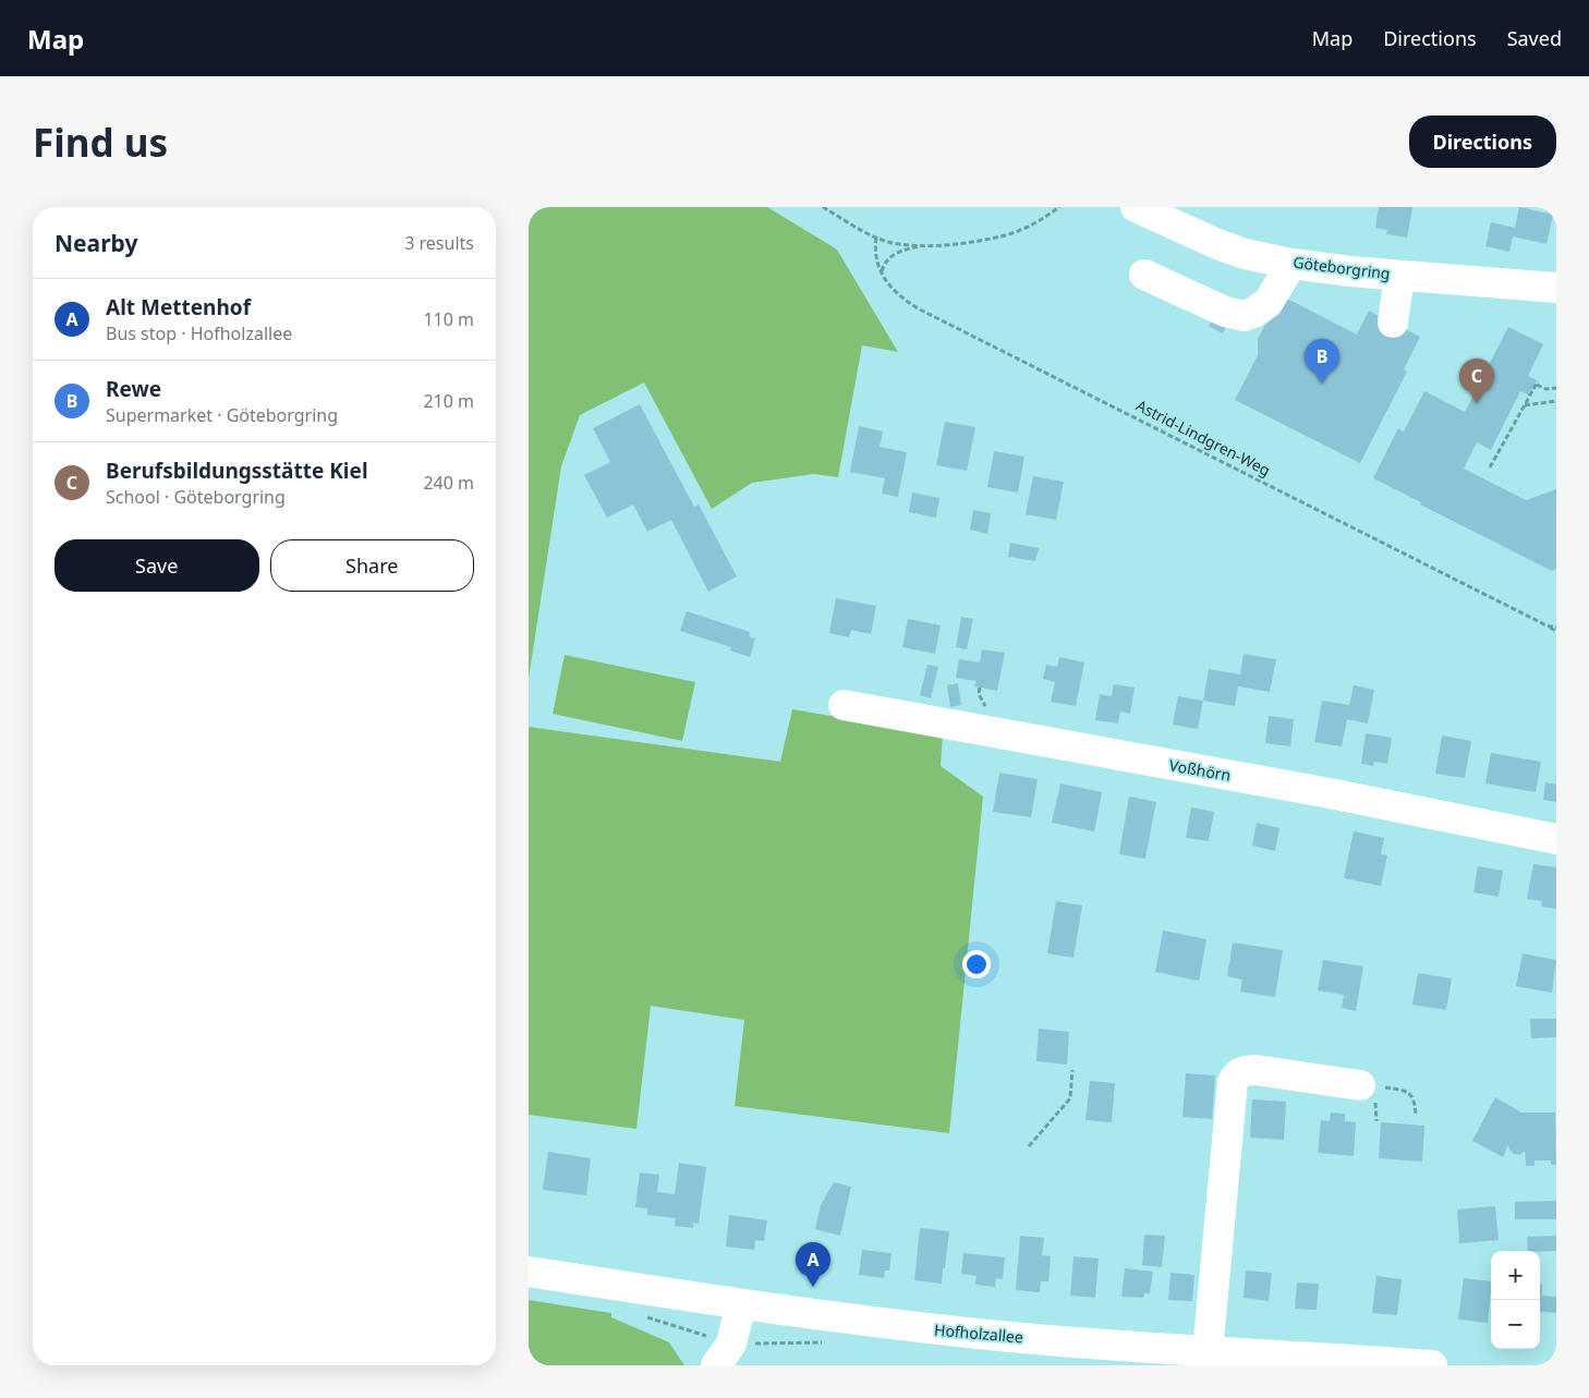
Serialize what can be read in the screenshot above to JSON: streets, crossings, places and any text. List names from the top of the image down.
{
  "streets": {
    "street": ["Göteborgring", "Voßhörn", "Hofholzallee"],
    "path": ["Astrid-Lindgren-Weg"]
  },
  "page": {
    "header": "Map",
    "nav": ["Map", "Directions", "Saved"],
    "buttons": [
      "Directions",
      ["Save", "Share"]
    ],
    "title": "Find us",
    "heading": ["Nearby", "3 results"],
    "list": [
      {
        "mark": "A",
        "name": "Alt Mettenhof",
        "note": "Bus stop · Hofholzallee",
        "value": "110 m"
      },
      {
        "mark": "B",
        "name": "Rewe",
        "note": "Supermarket · Göteborgring",
        "value": "210 m"
      },
      {
        "mark": "C",
        "name": "Berufsbildungsstätte Kiel",
        "note": "School · Göteborgring",
        "value": "240 m"
      }
    ],
    "pins": ["B", "C", "A"],
    "map_buttons": ["+", "−"]
  }
}
